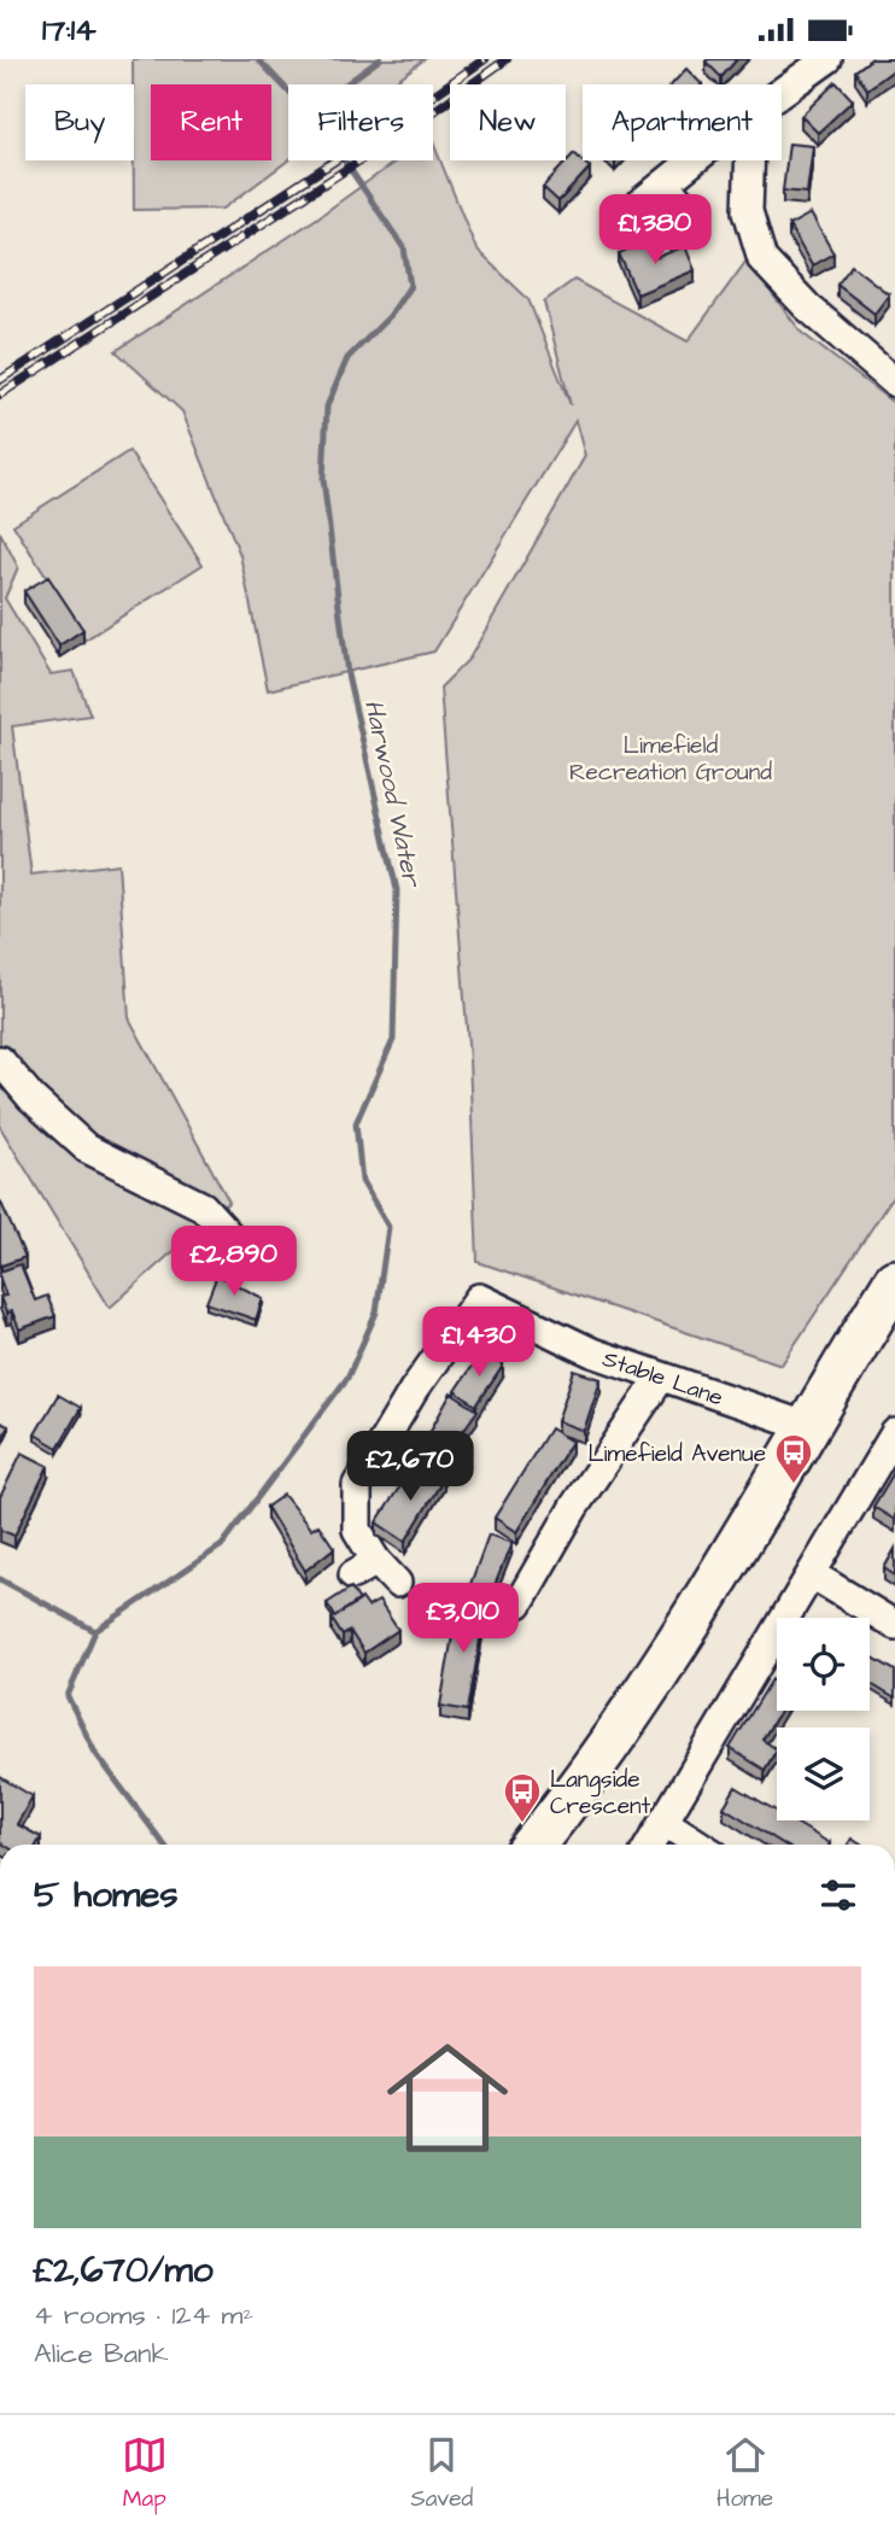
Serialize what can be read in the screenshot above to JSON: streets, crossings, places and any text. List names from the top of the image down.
{
  "streets": {
    "street": ["Stable Lane"]
  },
  "water": ["Harwood Water"],
  "parks": ["Limefield Recreation Ground"],
  "places": {
    "bus stop": ["Limefield Avenue", "Langside Crescent"]
  },
  "page": {
    "status": "17:14",
    "chip": [
      "Buy",
      "Rent",
      "Filters",
      "New",
      "Apartment"
    ],
    "price": [
      "£1,380",
      "£2,890",
      "£1,430",
      "£2,670",
      "£3,010"
    ],
    "heading": "5 homes",
    "list": [
      {
        "name": "£2,670/mo",
        "note": "4 rooms · 124 m² · Alice Bank"
      }
    ],
    "tabs": ["Map", "Saved", "Home"]
  }
}
